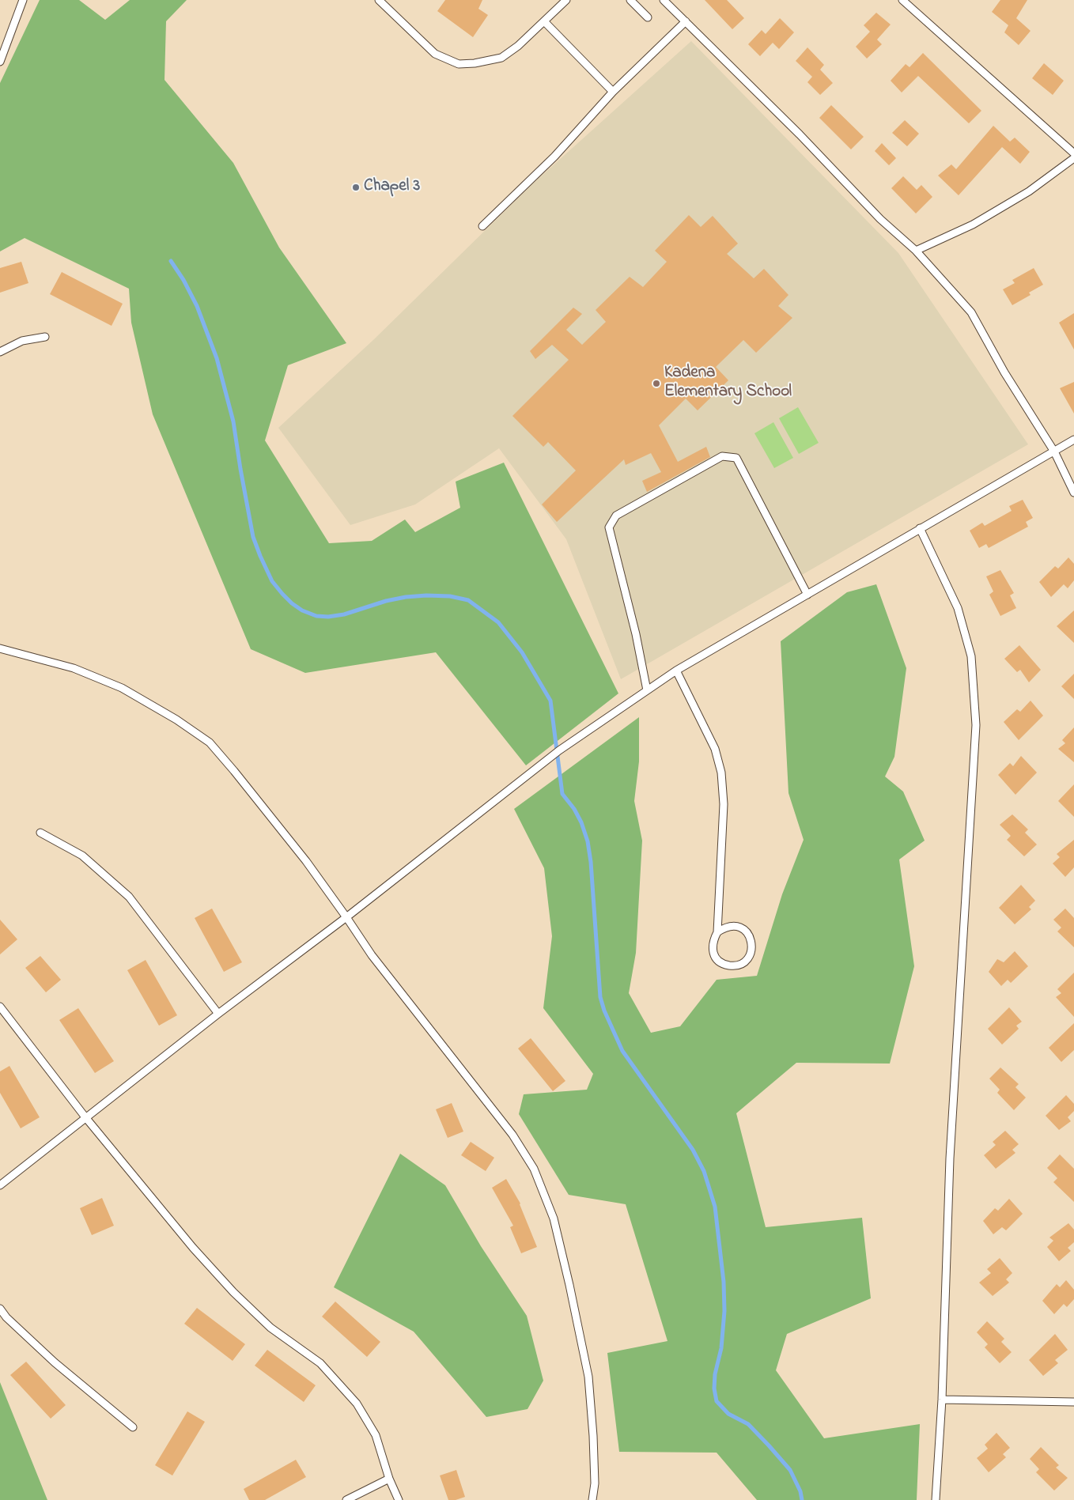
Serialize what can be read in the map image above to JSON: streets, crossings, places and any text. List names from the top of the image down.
{
  "places": ["Chapel 3", "Kadena Elementary School"]
}
